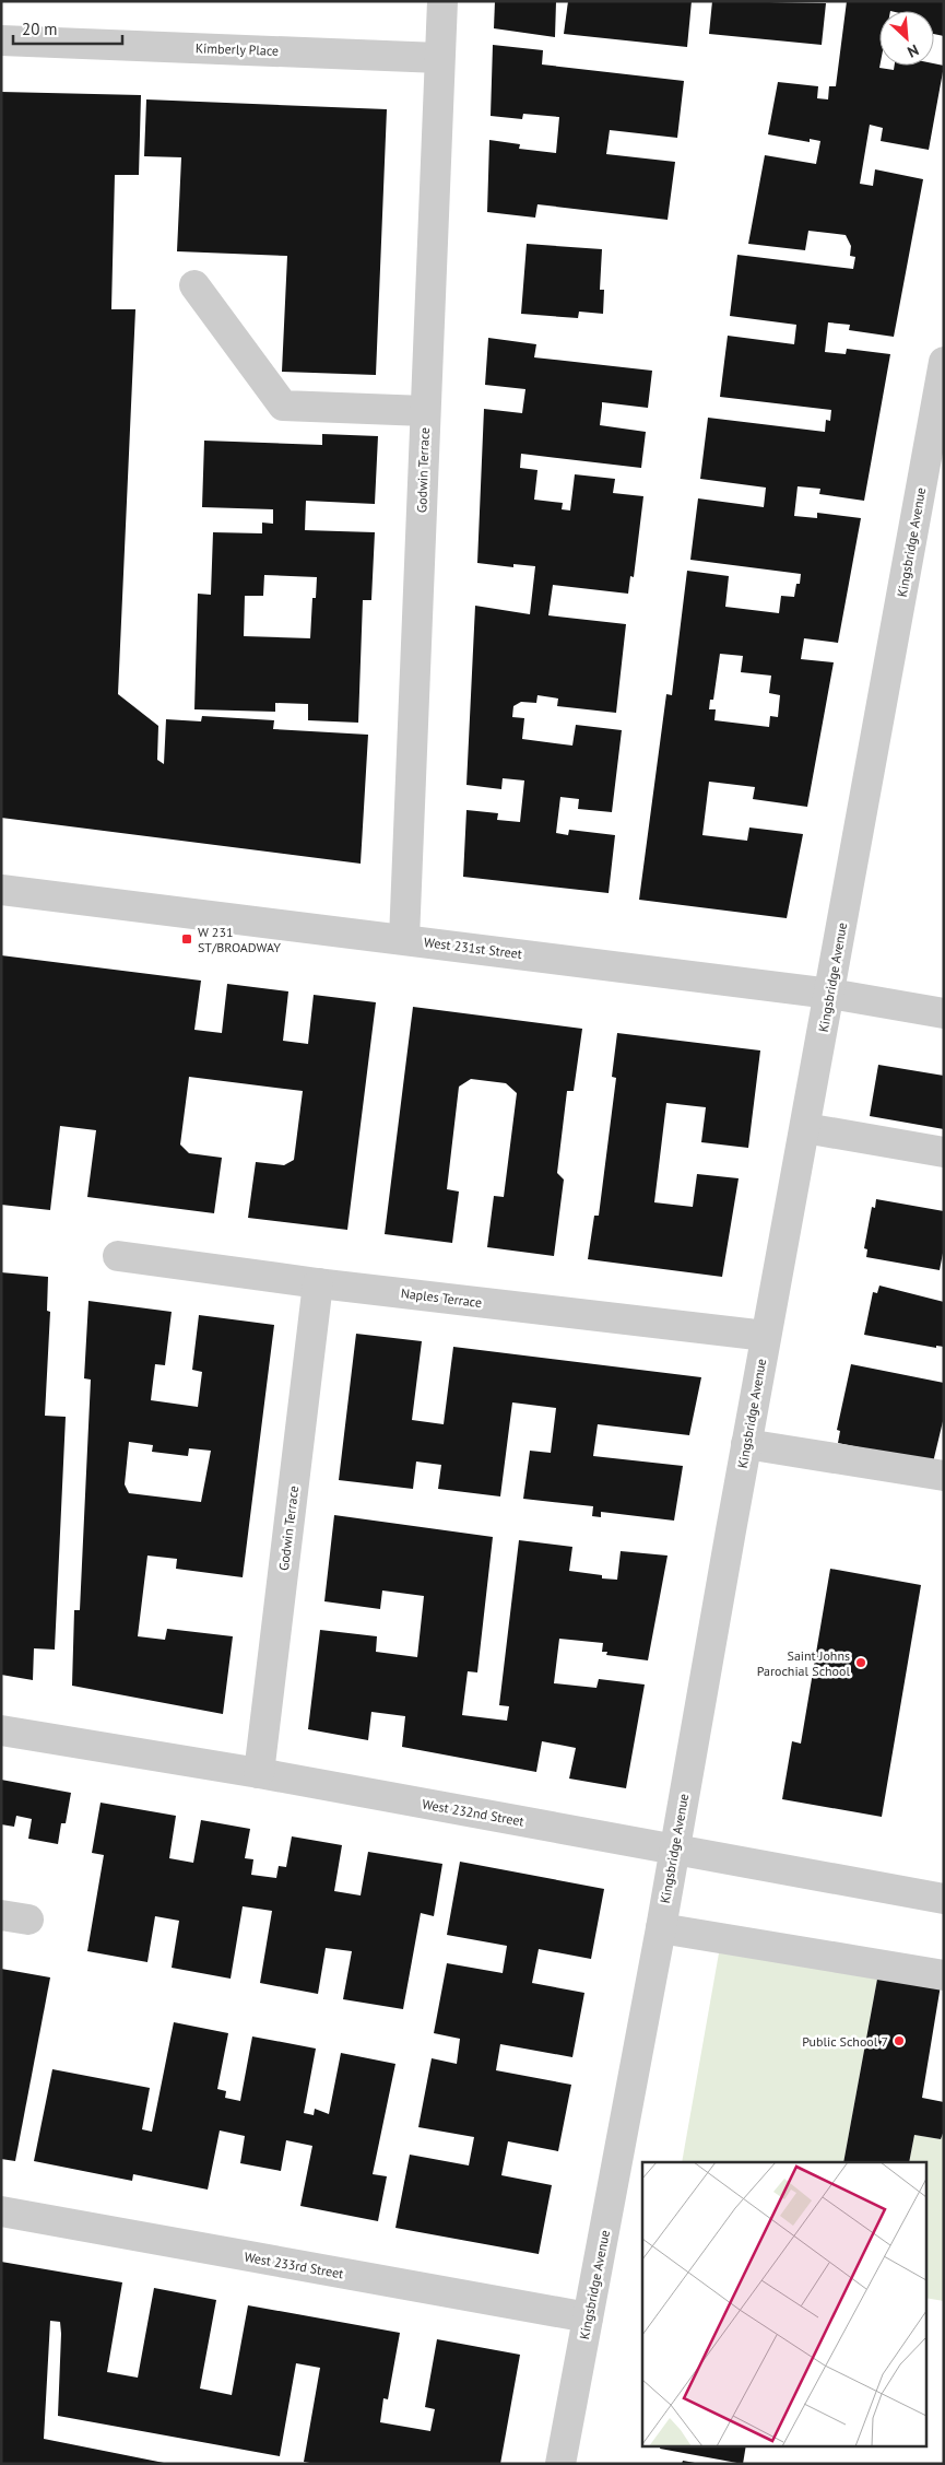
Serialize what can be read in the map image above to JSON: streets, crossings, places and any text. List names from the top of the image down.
{
  "streets": {
    "street": [
      "Kimberly Place",
      "Godwin Terrace",
      "Kingsbridge Avenue",
      "West 231st Street",
      "Naples Terrace",
      "West 232nd Street",
      "West 233rd Street"
    ]
  },
  "crossings": [
    ["Kimberly Place", "Godwin Terrace"],
    ["Godwin Terrace", "West 231st Street"],
    ["Godwin Terrace", "Naples Terrace"],
    ["Godwin Terrace", "West 232nd Street"],
    ["Kingsbridge Avenue", "West 231st Street"],
    ["Kingsbridge Avenue", "Naples Terrace"],
    ["Kingsbridge Avenue", "West 232nd Street"],
    ["Kingsbridge Avenue", "West 233rd Street"]
  ],
  "places": {
    "transit": ["W 231 ST/BROADWAY"],
    "other": ["Saint Johns Parochial School", "Public School 7"]
  },
  "scale_bar": "20 m",
  "north": "bottom right"
}
